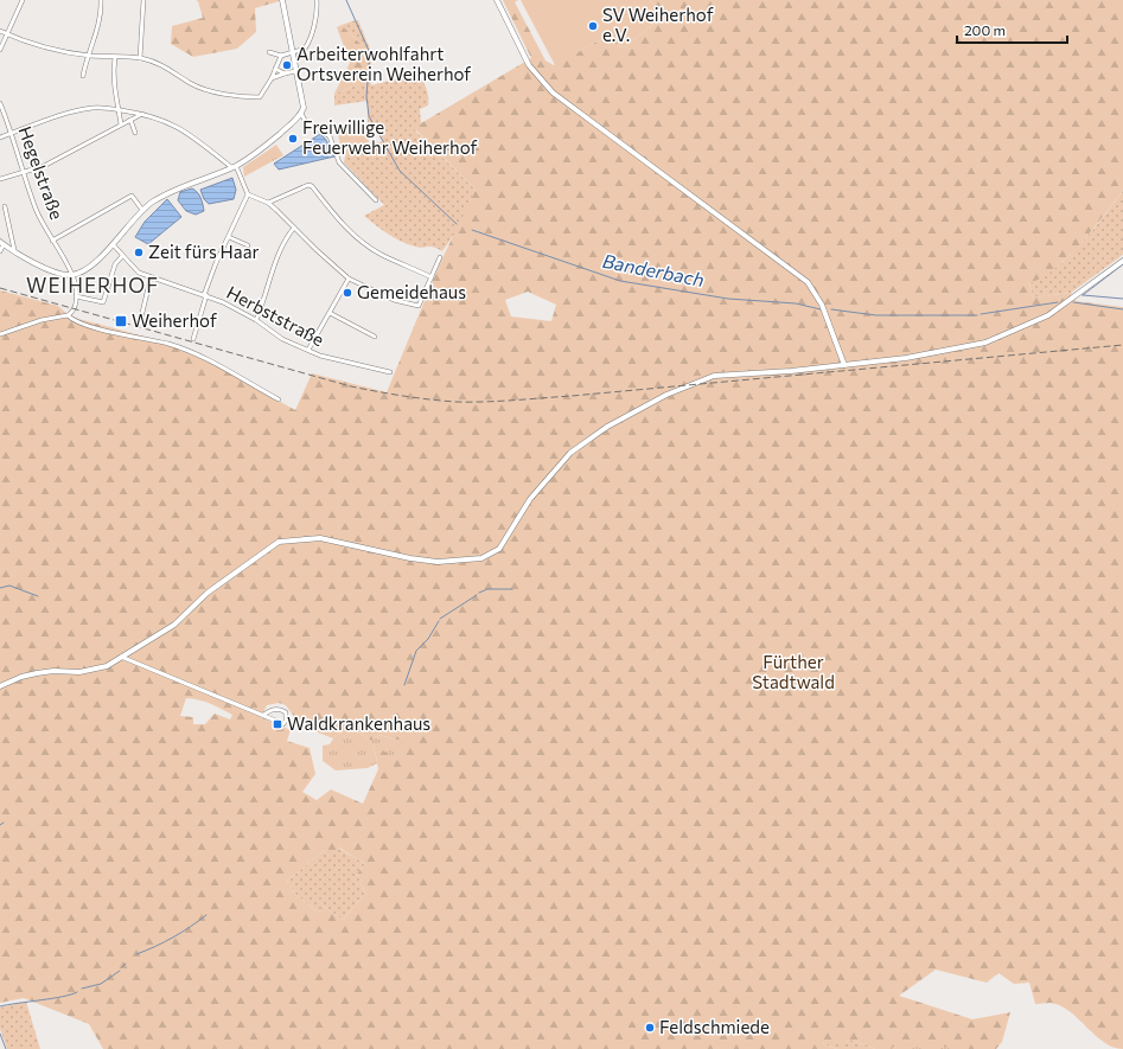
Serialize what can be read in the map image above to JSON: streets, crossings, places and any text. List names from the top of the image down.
{
  "streets": {
    "street": ["Hegelstraße", "Herbststraße"]
  },
  "districts": ["WEIHERHOF"],
  "water": ["Banderbach"],
  "parks": ["Fürther Stadtwald"],
  "places": {
    "other": [
      "SV Weiherhof e.V.",
      "Arbeiterwohlfahrt Ortsverein Weiherhof",
      "Freiwillige Feuerwehr Weiherhof",
      "Zeit fürs Haar",
      "Gemeidehaus",
      "Feldschmiede"
    ],
    "transit": ["Weiherhof", "Waldkrankenhaus"]
  },
  "scale_bar": "200 m"
}
